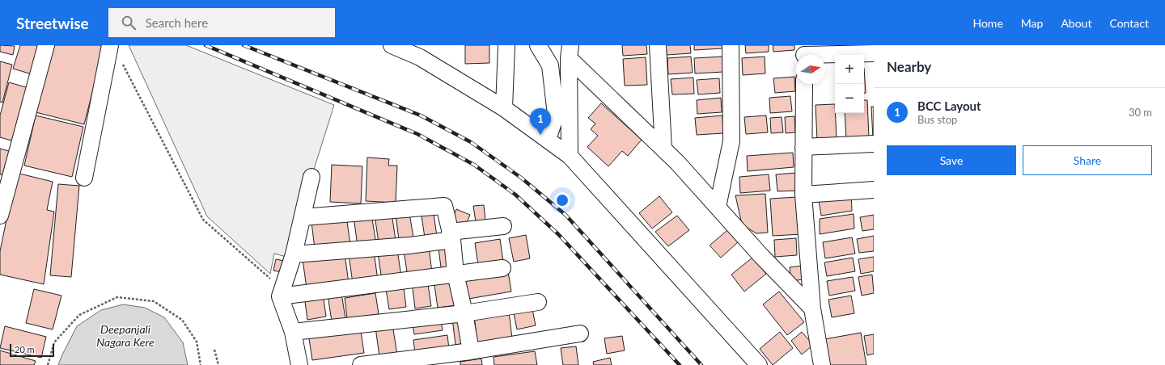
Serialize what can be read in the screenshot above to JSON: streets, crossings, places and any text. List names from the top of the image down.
{
  "water": ["Deepanjali Nagara Kere"],
  "scale_bar": "20 m",
  "north": "right",
  "page": {
    "header": "Streetwise",
    "search": "Search here",
    "nav": [
      "Home",
      "Map",
      "About",
      "Contact"
    ],
    "heading": "Nearby",
    "map_buttons": ["+", "−"],
    "list": [
      {
        "mark": "1",
        "name": "BCC Layout",
        "note": "Bus stop",
        "value": "30 m"
      }
    ],
    "pins": "1",
    "buttons": ["Save", "Share"],
    "scale": "20 m"
  }
}
